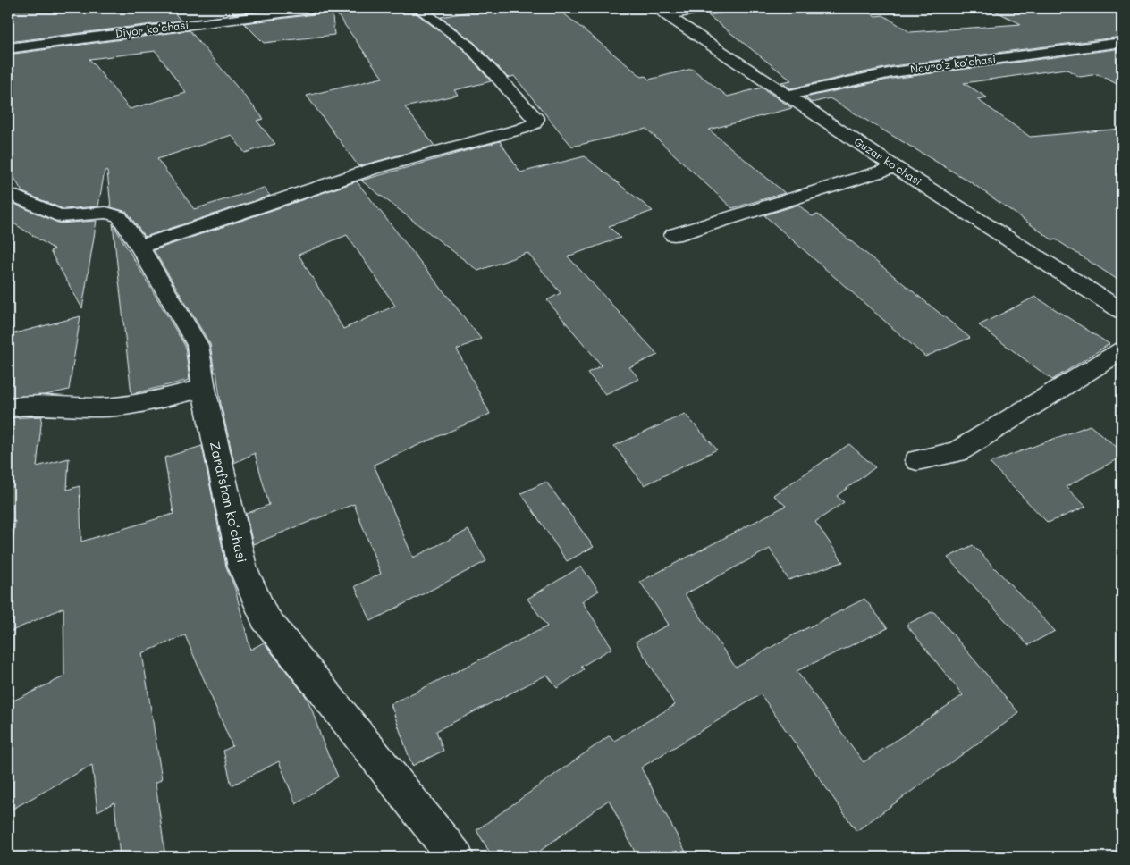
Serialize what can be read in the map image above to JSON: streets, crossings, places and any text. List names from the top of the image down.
{
  "streets": {
    "street": [
      "Diyor koʻchasi",
      "Navroʻz koʻchasi",
      "Guzar koʻchasi",
      "Zarafshon koʻchasi"
    ]
  },
  "crossings": [
    ["Navroʻz koʻchasi", "Guzar koʻchasi"]
  ]
}
